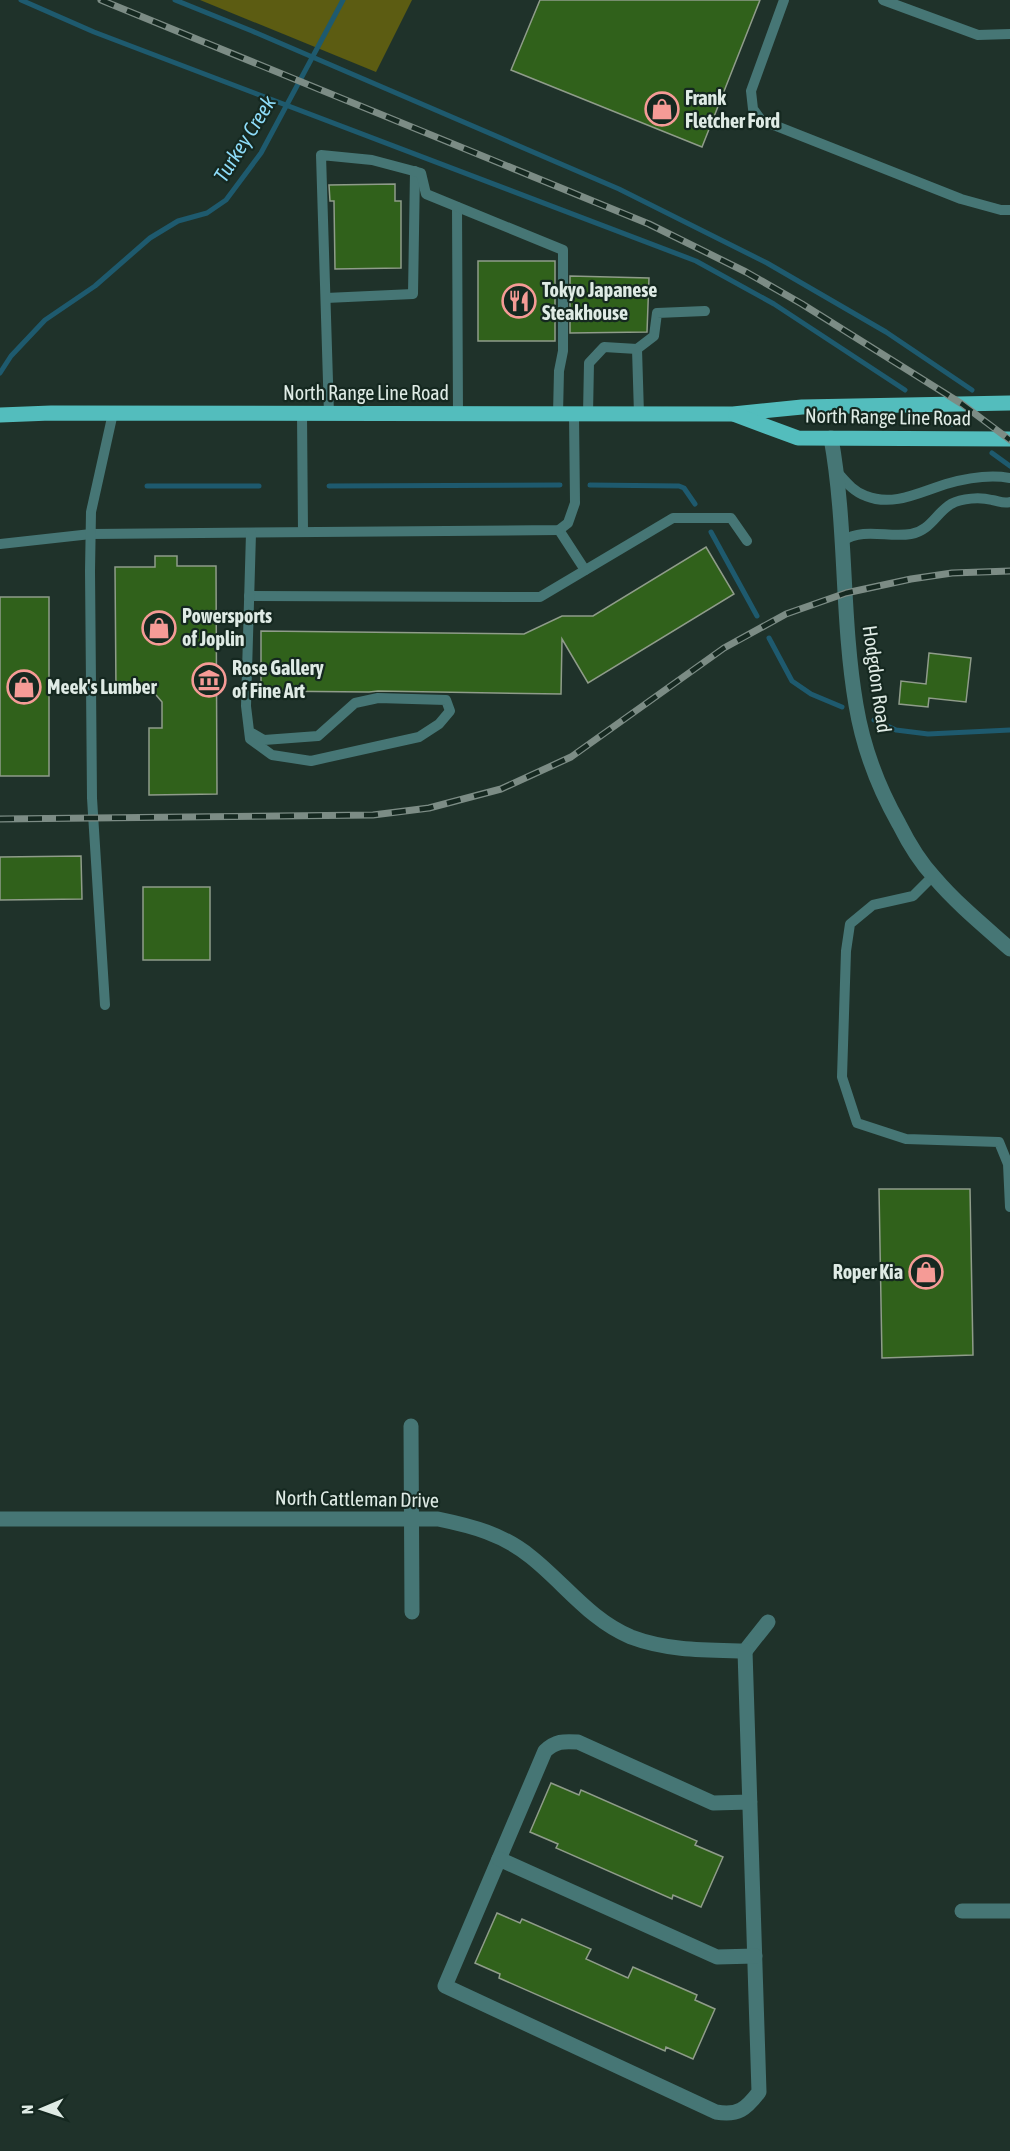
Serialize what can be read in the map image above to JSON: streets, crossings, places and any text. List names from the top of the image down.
{
  "streets": {
    "main road": ["North Range Line Road"],
    "street": ["Hodgdon Road", "North Cattleman Drive"]
  },
  "crossings": [
    ["North Range Line Road", "Hodgdon Road"]
  ],
  "water": ["Turkey Creek"],
  "places": {
    "shop": [
      "Frank Fletcher Ford",
      "Powersports of Joplin",
      "Meek's Lumber",
      "Roper Kia"
    ],
    "restaurant": ["Tokyo Japanese Steakhouse"],
    "museum": ["Rose Gallery of Fine Art"]
  },
  "north": "left"
}
